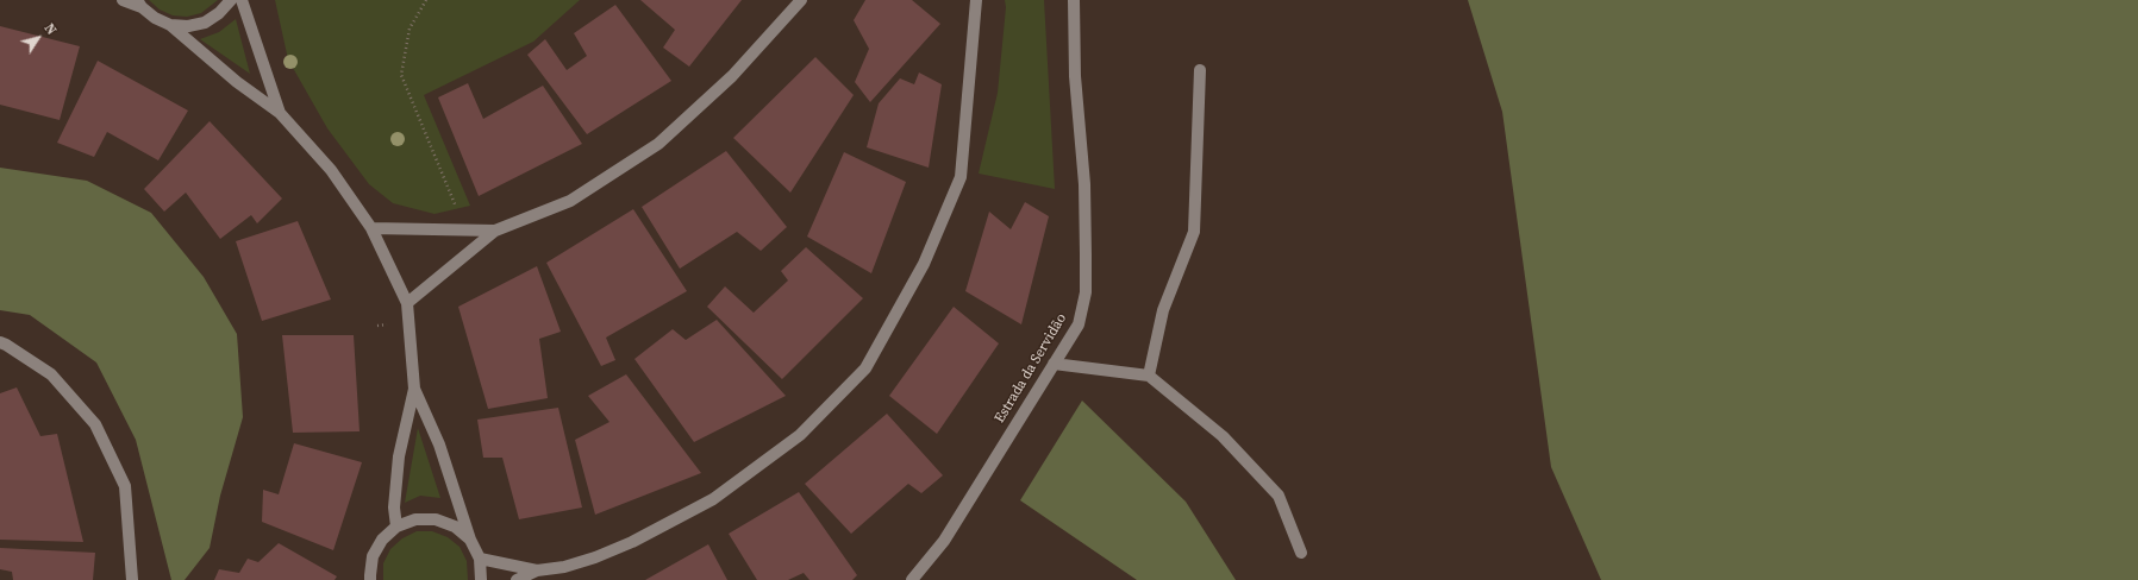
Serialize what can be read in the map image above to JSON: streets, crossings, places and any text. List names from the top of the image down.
{
  "streets": {
    "street": ["Estrada da Servidão"]
  },
  "north": "top right"
}
